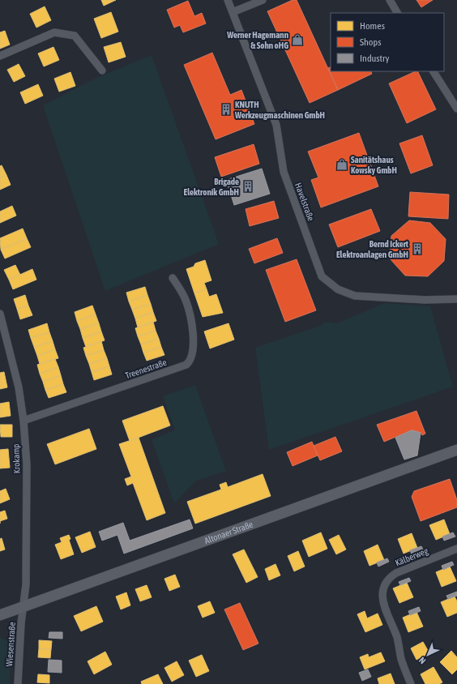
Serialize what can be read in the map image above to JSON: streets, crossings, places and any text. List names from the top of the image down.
{
  "streets": {
    "main road": ["Altonaer Straße"],
    "street": [
      "Havelstraße",
      "Treenestraße",
      "Krokamp",
      "Kälberweg",
      "Wiesenstraße"
    ]
  },
  "crossings": [
    ["Treenestraße", "Krokamp"],
    ["Krokamp", "Altonaer Straße"],
    ["Krokamp", "Wiesenstraße"],
    ["Altonaer Straße", "Wiesenstraße"]
  ],
  "places": {
    "shop": ["Werner Hagemann & Sohn oHG", "Sanitätshaus Kowsky GmbH"],
    "building": ["KNUTH Werkzeugmaschinen GmbH", "Brigade Elektronik GmbH", "Bernd Ickert Elektroanlagen GmbH"]
  },
  "legend": ["Homes", "Shops", "Industry"],
  "north": "bottom left"
}
